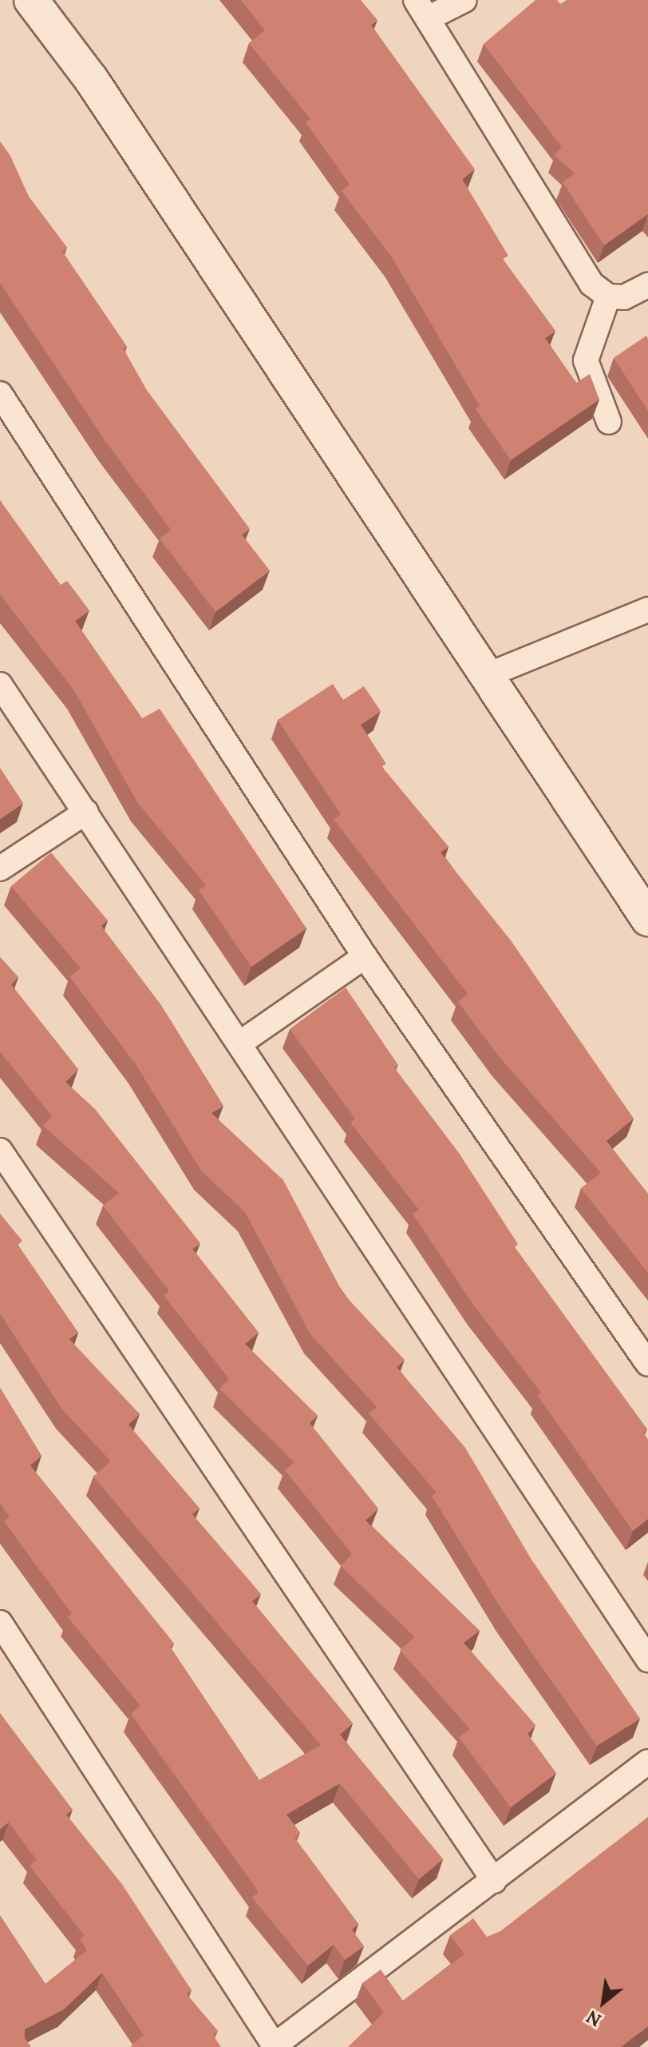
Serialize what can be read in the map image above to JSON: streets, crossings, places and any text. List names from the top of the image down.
{
  "north": "bottom left"
}
